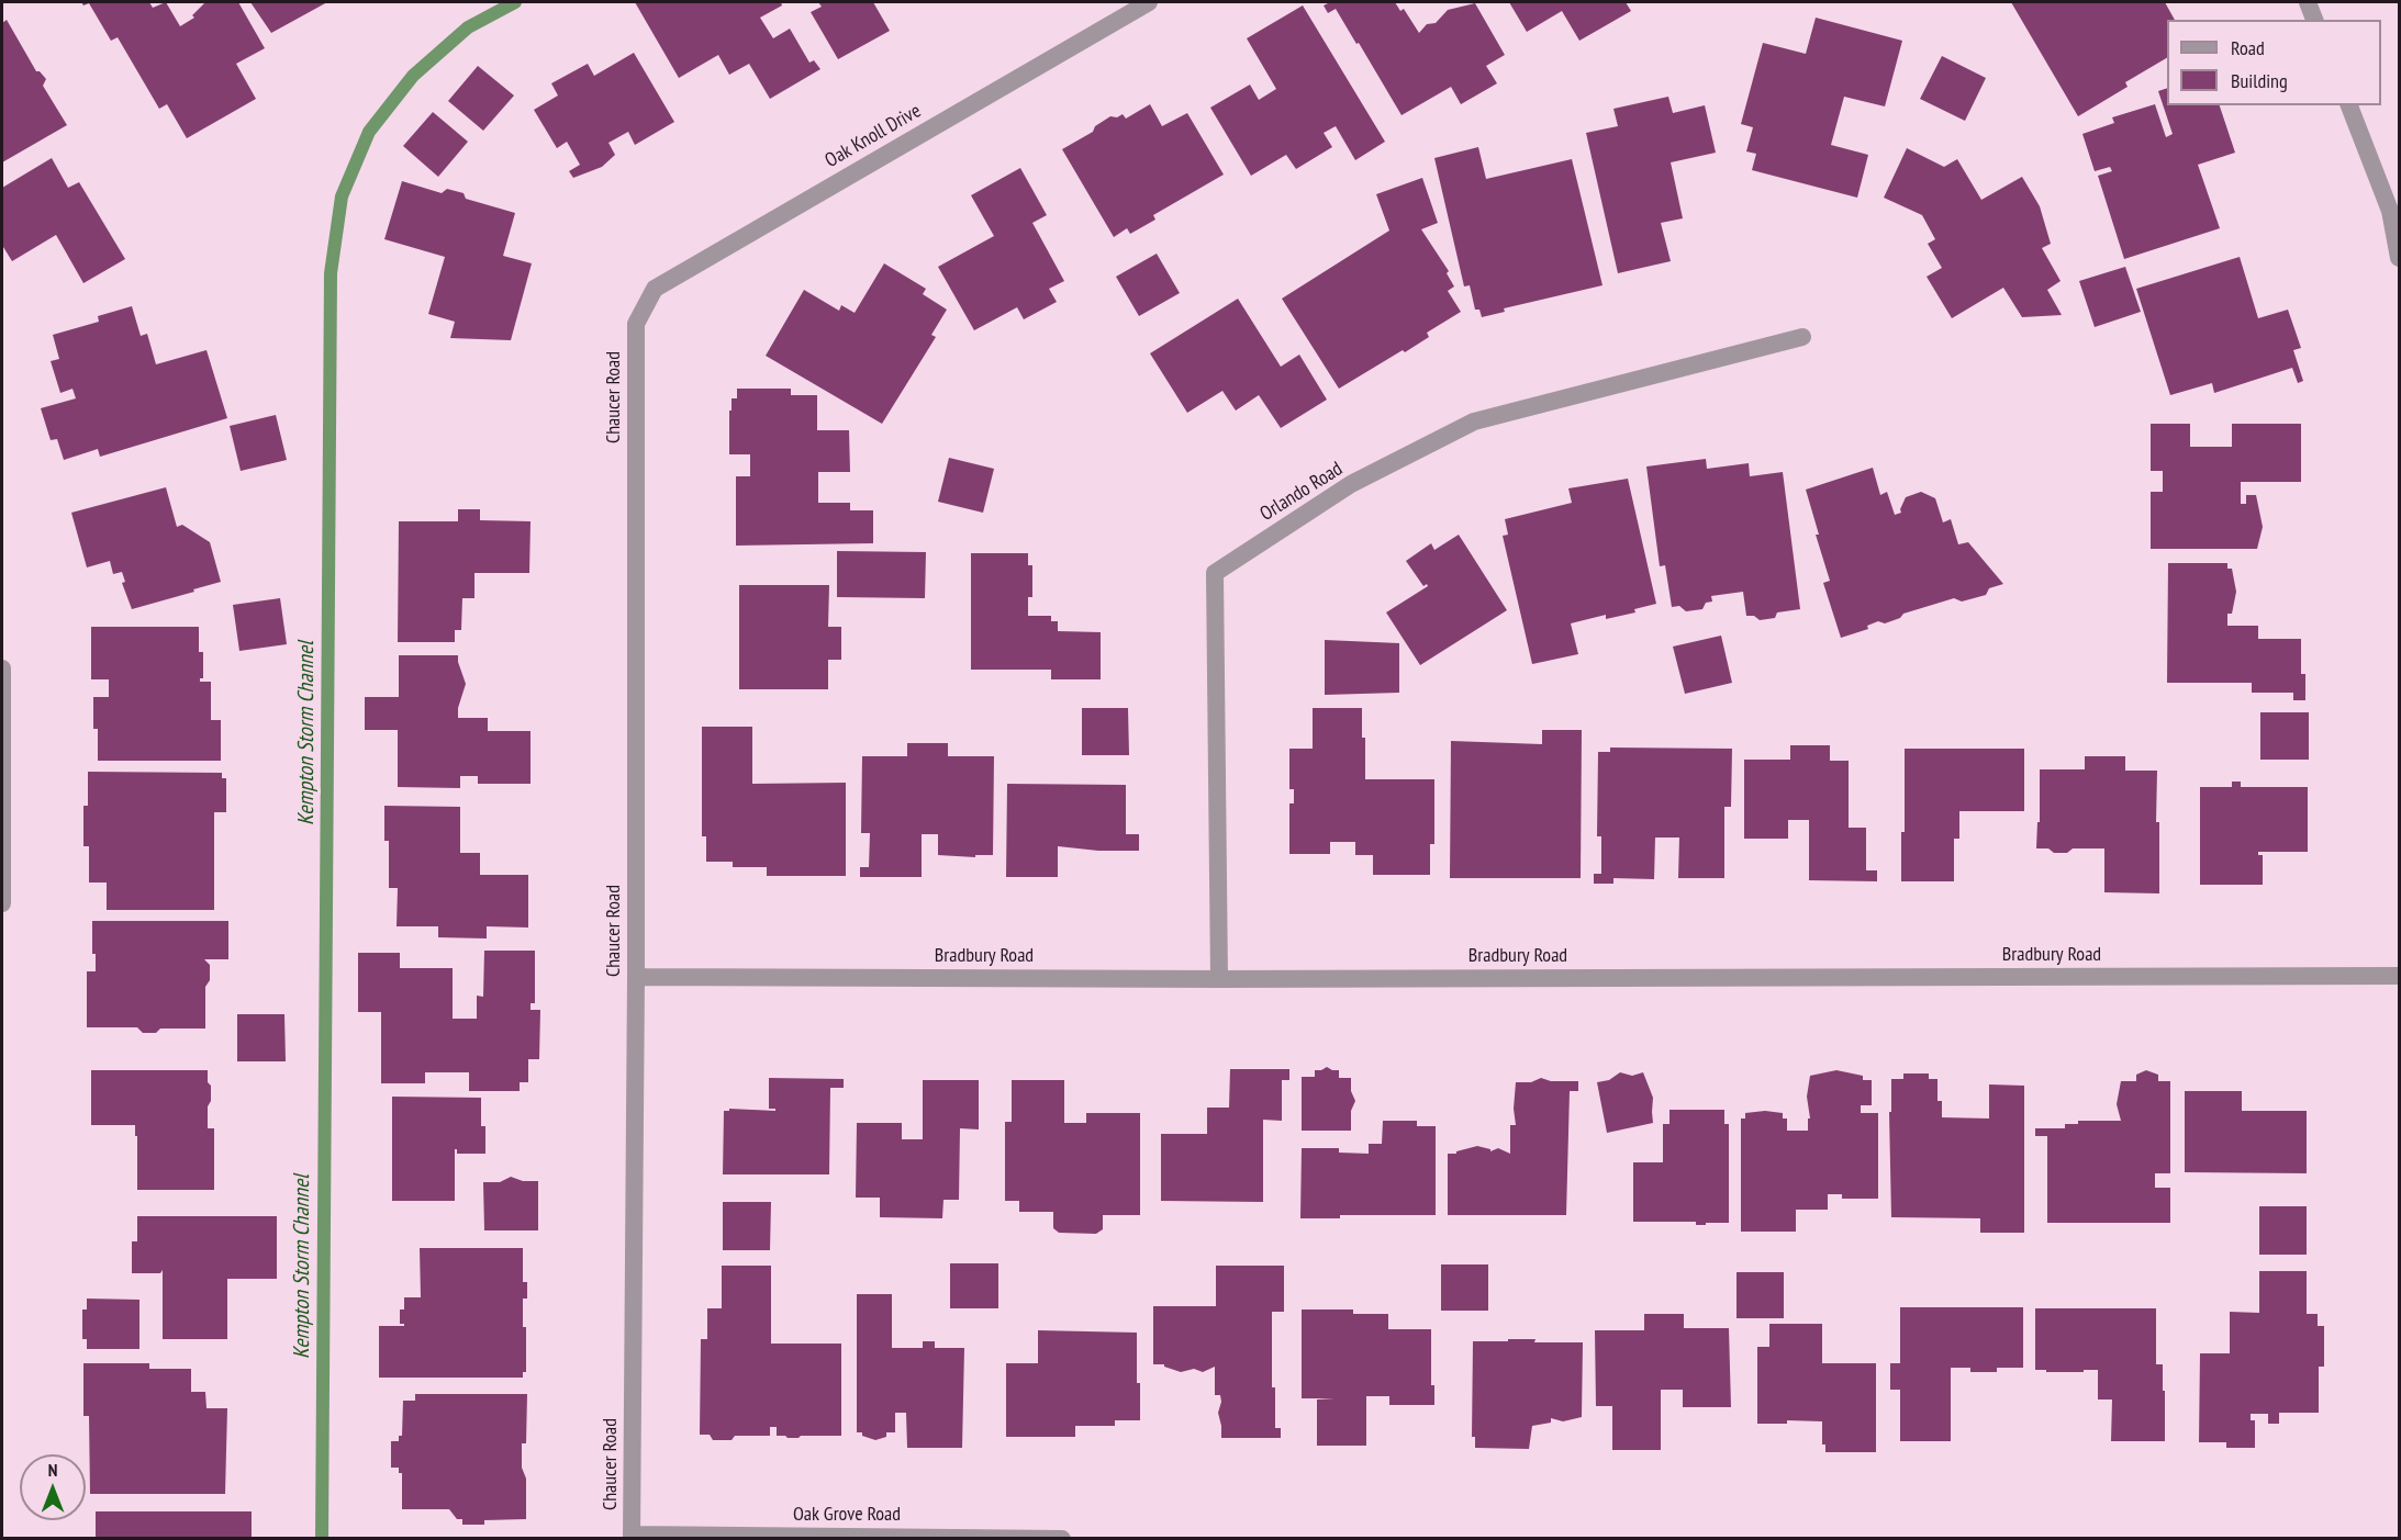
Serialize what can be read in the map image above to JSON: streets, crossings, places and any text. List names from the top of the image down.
{
  "streets": {
    "street": [
      "Oak Knoll Drive",
      "Chaucer Road",
      "Orlando Road",
      "Bradbury Road",
      "Oak Grove Road"
    ]
  },
  "crossings": [
    ["Oak Knoll Drive", "Chaucer Road"],
    ["Chaucer Road", "Bradbury Road"],
    ["Chaucer Road", "Oak Grove Road"],
    ["Orlando Road", "Bradbury Road"]
  ],
  "water": ["Kempton Storm Channel"],
  "legend": ["Road", "Building"],
  "north": "top"
}
